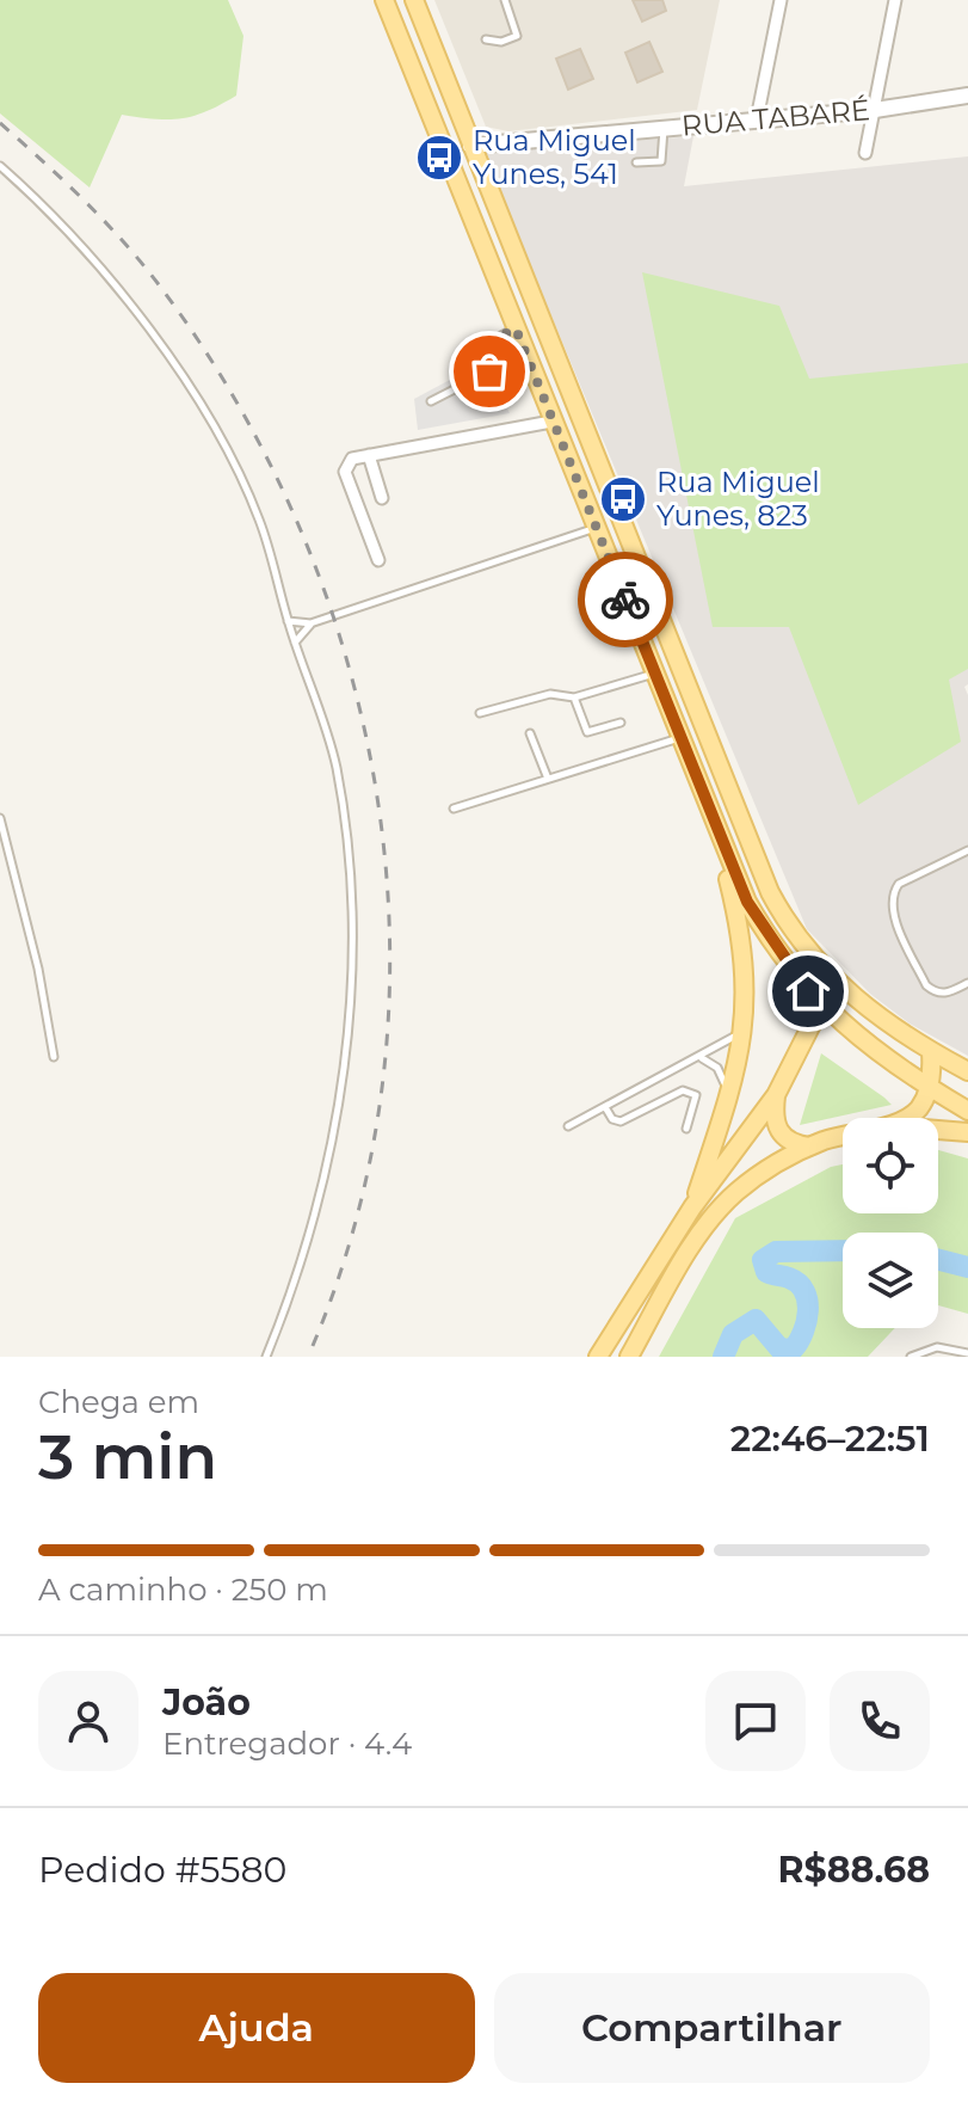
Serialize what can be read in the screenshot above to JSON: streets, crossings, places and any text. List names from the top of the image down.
{
  "streets": {
    "street": ["RUA TABARÉ"]
  },
  "places": {
    "bus stop": ["Rua Miguel Yunes, 541", "Rua Miguel Yunes, 823"]
  },
  "page": {
    "heading": ["3 min", "Chega em", "22:46–22:51"],
    "panel": [
      "João",
      "Entregador · 4.4",
      "Pedido #5580",
      "R$88.68"
    ],
    "bar": "A caminho · 250 m",
    "buttons": ["Ajuda", "Compartilhar"]
  }
}
